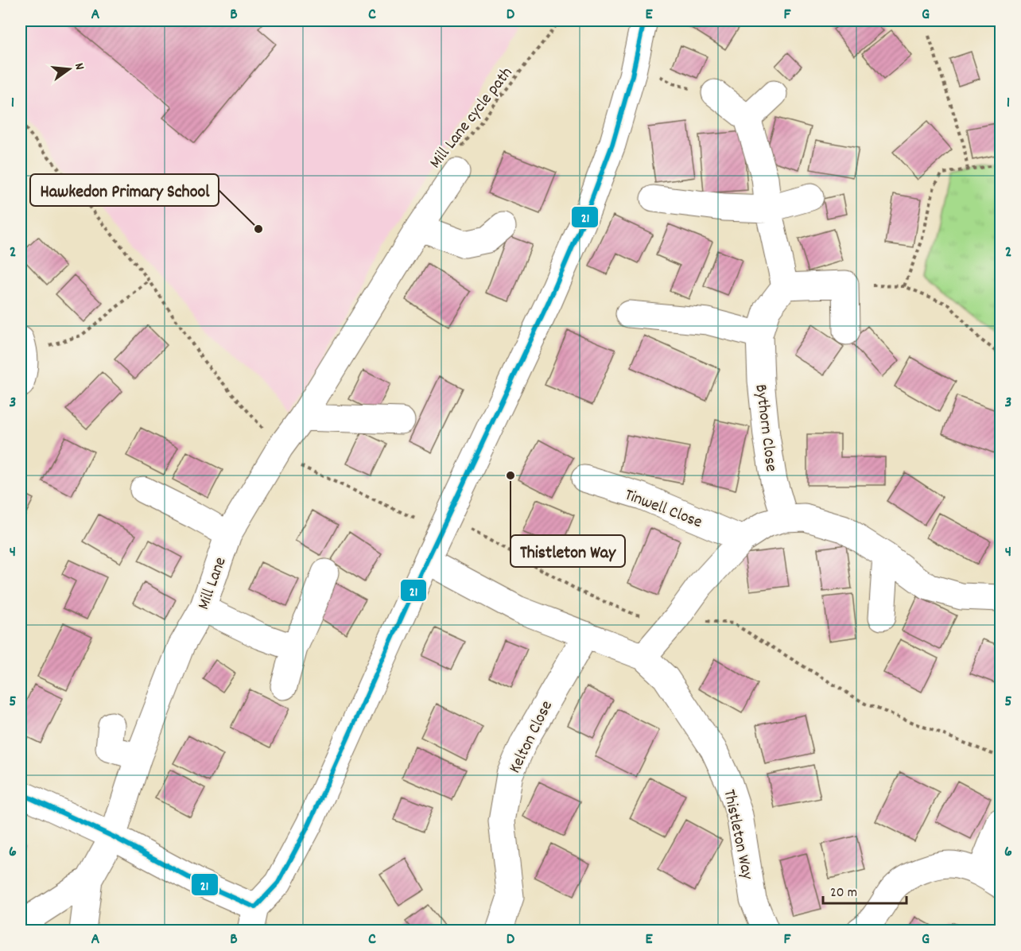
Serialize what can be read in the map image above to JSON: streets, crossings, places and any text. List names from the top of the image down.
{
  "streets": {
    "street": [
      "Bythorn Close",
      "Tinwell Close",
      "Mill Lane",
      "Kelton Close",
      "Thistleton Way"
    ],
    "path": ["Mill Lane cycle path"]
  },
  "crossings": [
    ["Mill Lane cycle path", "Mill Lane"],
    ["Kelton Close", "Thistleton Way"]
  ],
  "places": ["Hawkedon Primary School", "Thistleton Way"],
  "lines": ["transit line 21"],
  "scale_bar": "20 m",
  "north": "right",
  "grid": {
    "columns": [
      "A",
      "B",
      "C",
      "D",
      "E",
      "F",
      "G"
    ],
    "rows": [
      "1",
      "2",
      "3",
      "4",
      "5",
      "6"
    ]
  }
}
